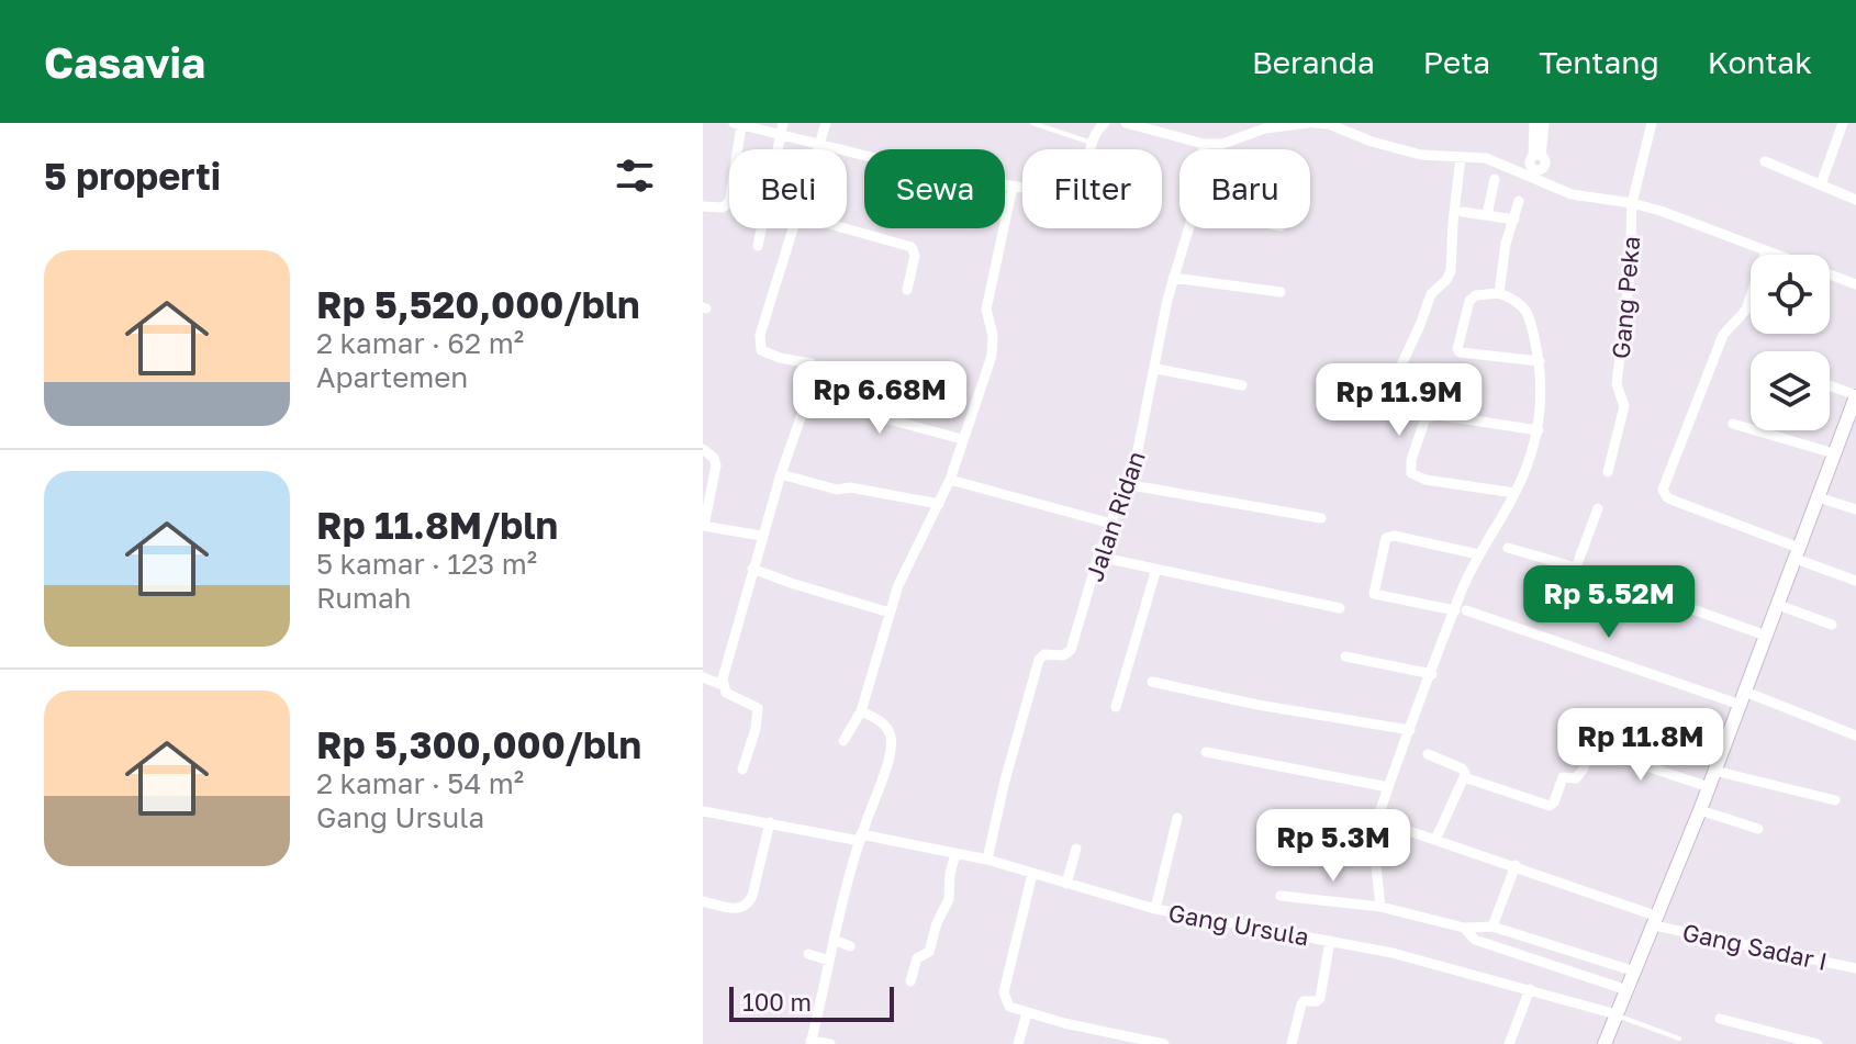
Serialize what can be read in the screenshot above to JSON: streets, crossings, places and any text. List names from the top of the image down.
{
  "streets": {
    "street": [
      "Gang Peka",
      "Jalan Ridan",
      "Gang Ursula",
      "Gang Sadar I"
    ]
  },
  "crossings": [
    ["Jalan Ridan", "Gang Ursula"]
  ],
  "scale_bar": "100 m",
  "page": {
    "header": "Casavia",
    "nav": [
      "Beranda",
      "Peta",
      "Tentang",
      "Kontak"
    ],
    "heading": "5 properti",
    "chip": [
      "Beli",
      "Sewa",
      "Filter",
      "Baru"
    ],
    "list": [
      {
        "name": "Rp 5,520,000/bln",
        "note": "2 kamar · 62 m² · Apartemen"
      },
      {
        "name": "Rp 11.8M/bln",
        "note": "5 kamar · 123 m² · Rumah"
      },
      {
        "name": "Rp 5,300,000/bln",
        "note": "2 kamar · 54 m² · Gang Ursula"
      }
    ],
    "price": [
      "Rp 6.68M",
      "Rp 11.9M",
      "Rp 5.52M",
      "Rp 11.8M",
      "Rp 5.3M"
    ],
    "scale": "100 m"
  }
}
